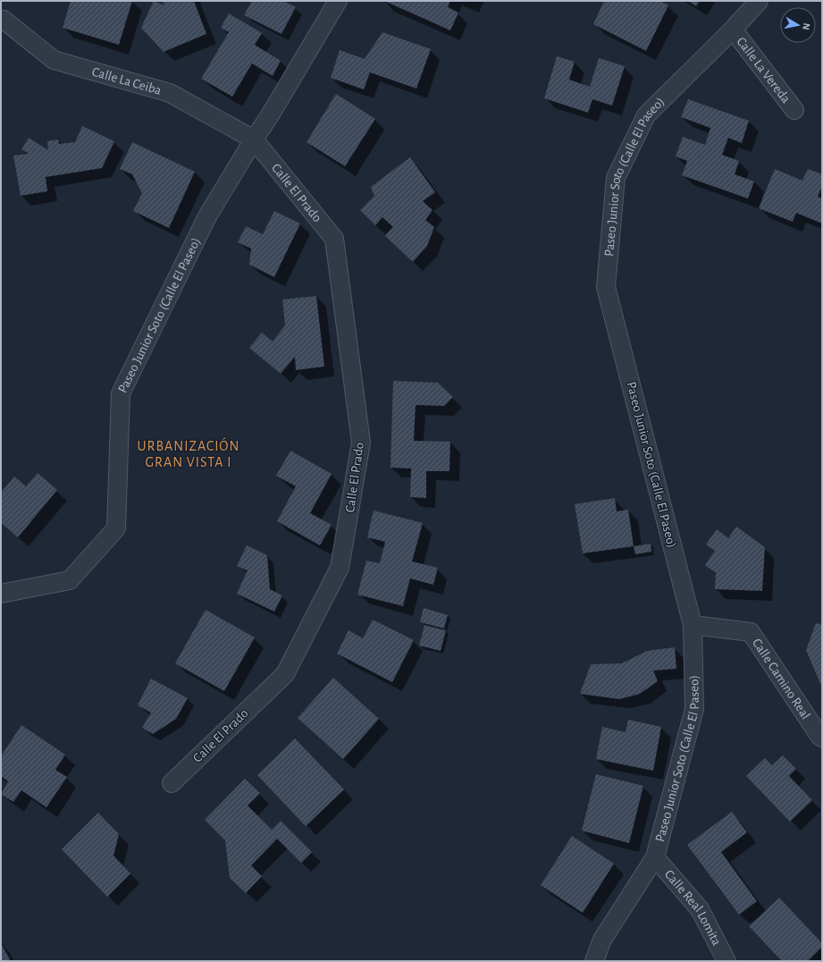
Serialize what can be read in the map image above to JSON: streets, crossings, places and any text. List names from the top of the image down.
{
  "streets": {
    "street": [
      "Calle La Vereda",
      "Calle La Ceiba",
      "Paseo Junior Soto (Calle El Paseo)",
      "Calle El Prado",
      "Calle Camino Real",
      "Calle Real Lomita"
    ]
  },
  "crossings": [
    ["Calle La Vereda", "Paseo Junior Soto (Calle El Paseo)"],
    ["Calle La Ceiba", "Paseo Junior Soto (Calle El Paseo)"],
    ["Calle La Ceiba", "Calle El Prado"],
    ["Paseo Junior Soto (Calle El Paseo)", "Calle El Prado"],
    ["Paseo Junior Soto (Calle El Paseo)", "Calle Camino Real"],
    ["Paseo Junior Soto (Calle El Paseo)", "Calle Real Lomita"]
  ],
  "districts": ["URBANIZACIÓN GRAN VISTA I"],
  "north": "right"
}
